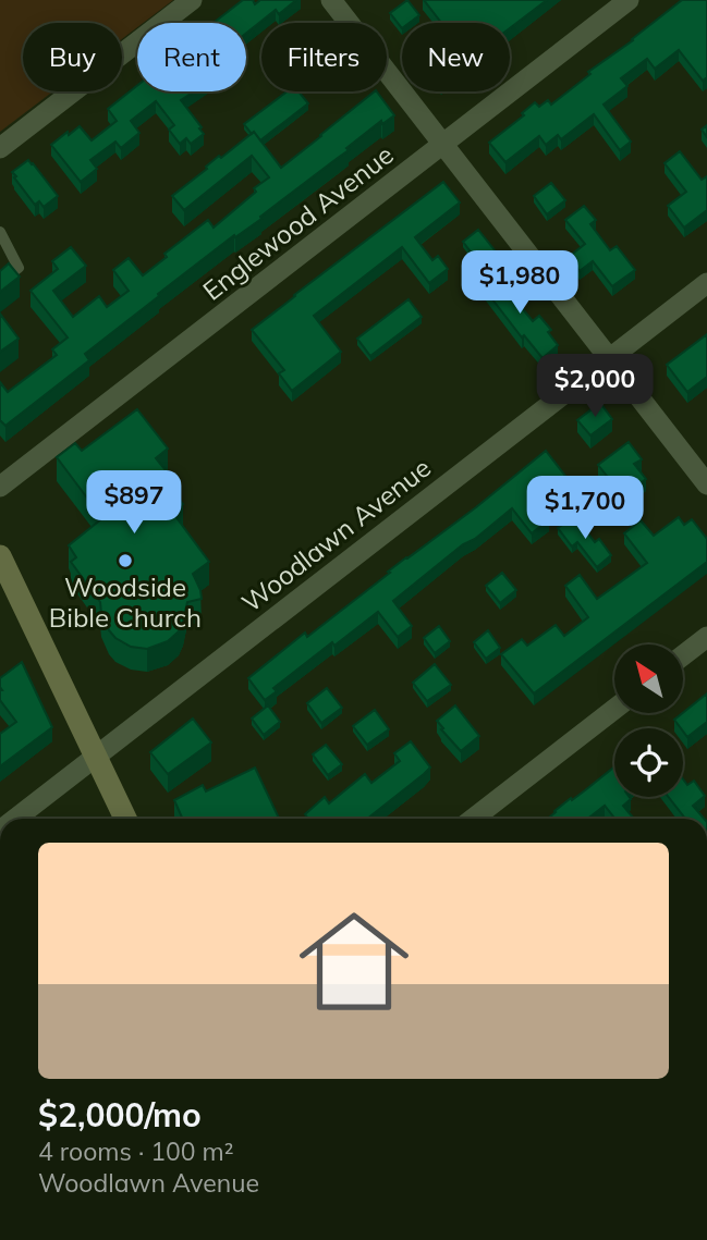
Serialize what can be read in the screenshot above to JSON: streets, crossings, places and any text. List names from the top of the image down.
{
  "streets": {
    "street": ["Englewood Avenue", "Woodlawn Avenue"]
  },
  "places": ["Woodside Bible Church"],
  "north": "top left",
  "page": {
    "chip": [
      "Buy",
      "Rent",
      "Filters",
      "New"
    ],
    "price": [
      "$1,980",
      "$2,000",
      "$897",
      "$1,700"
    ],
    "list": [
      {
        "name": "$2,000/mo",
        "note": "4 rooms · 100 m² · Woodlawn Avenue"
      }
    ]
  }
}
